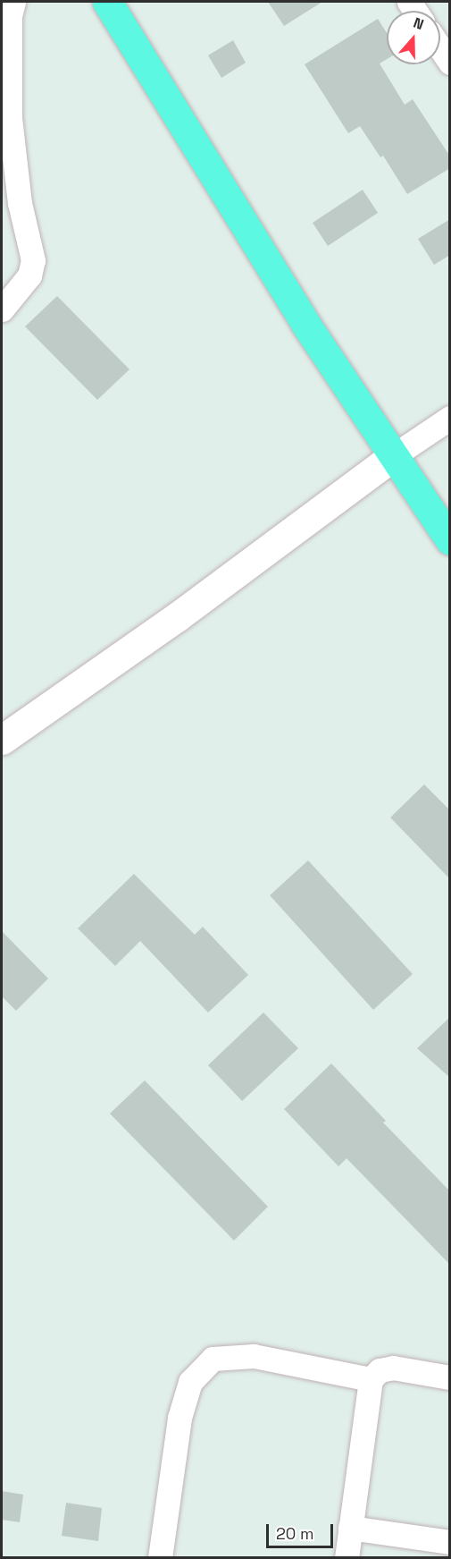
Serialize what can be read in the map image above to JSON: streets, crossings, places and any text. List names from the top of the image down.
{
  "scale_bar": "20 m",
  "north": "top"
}
